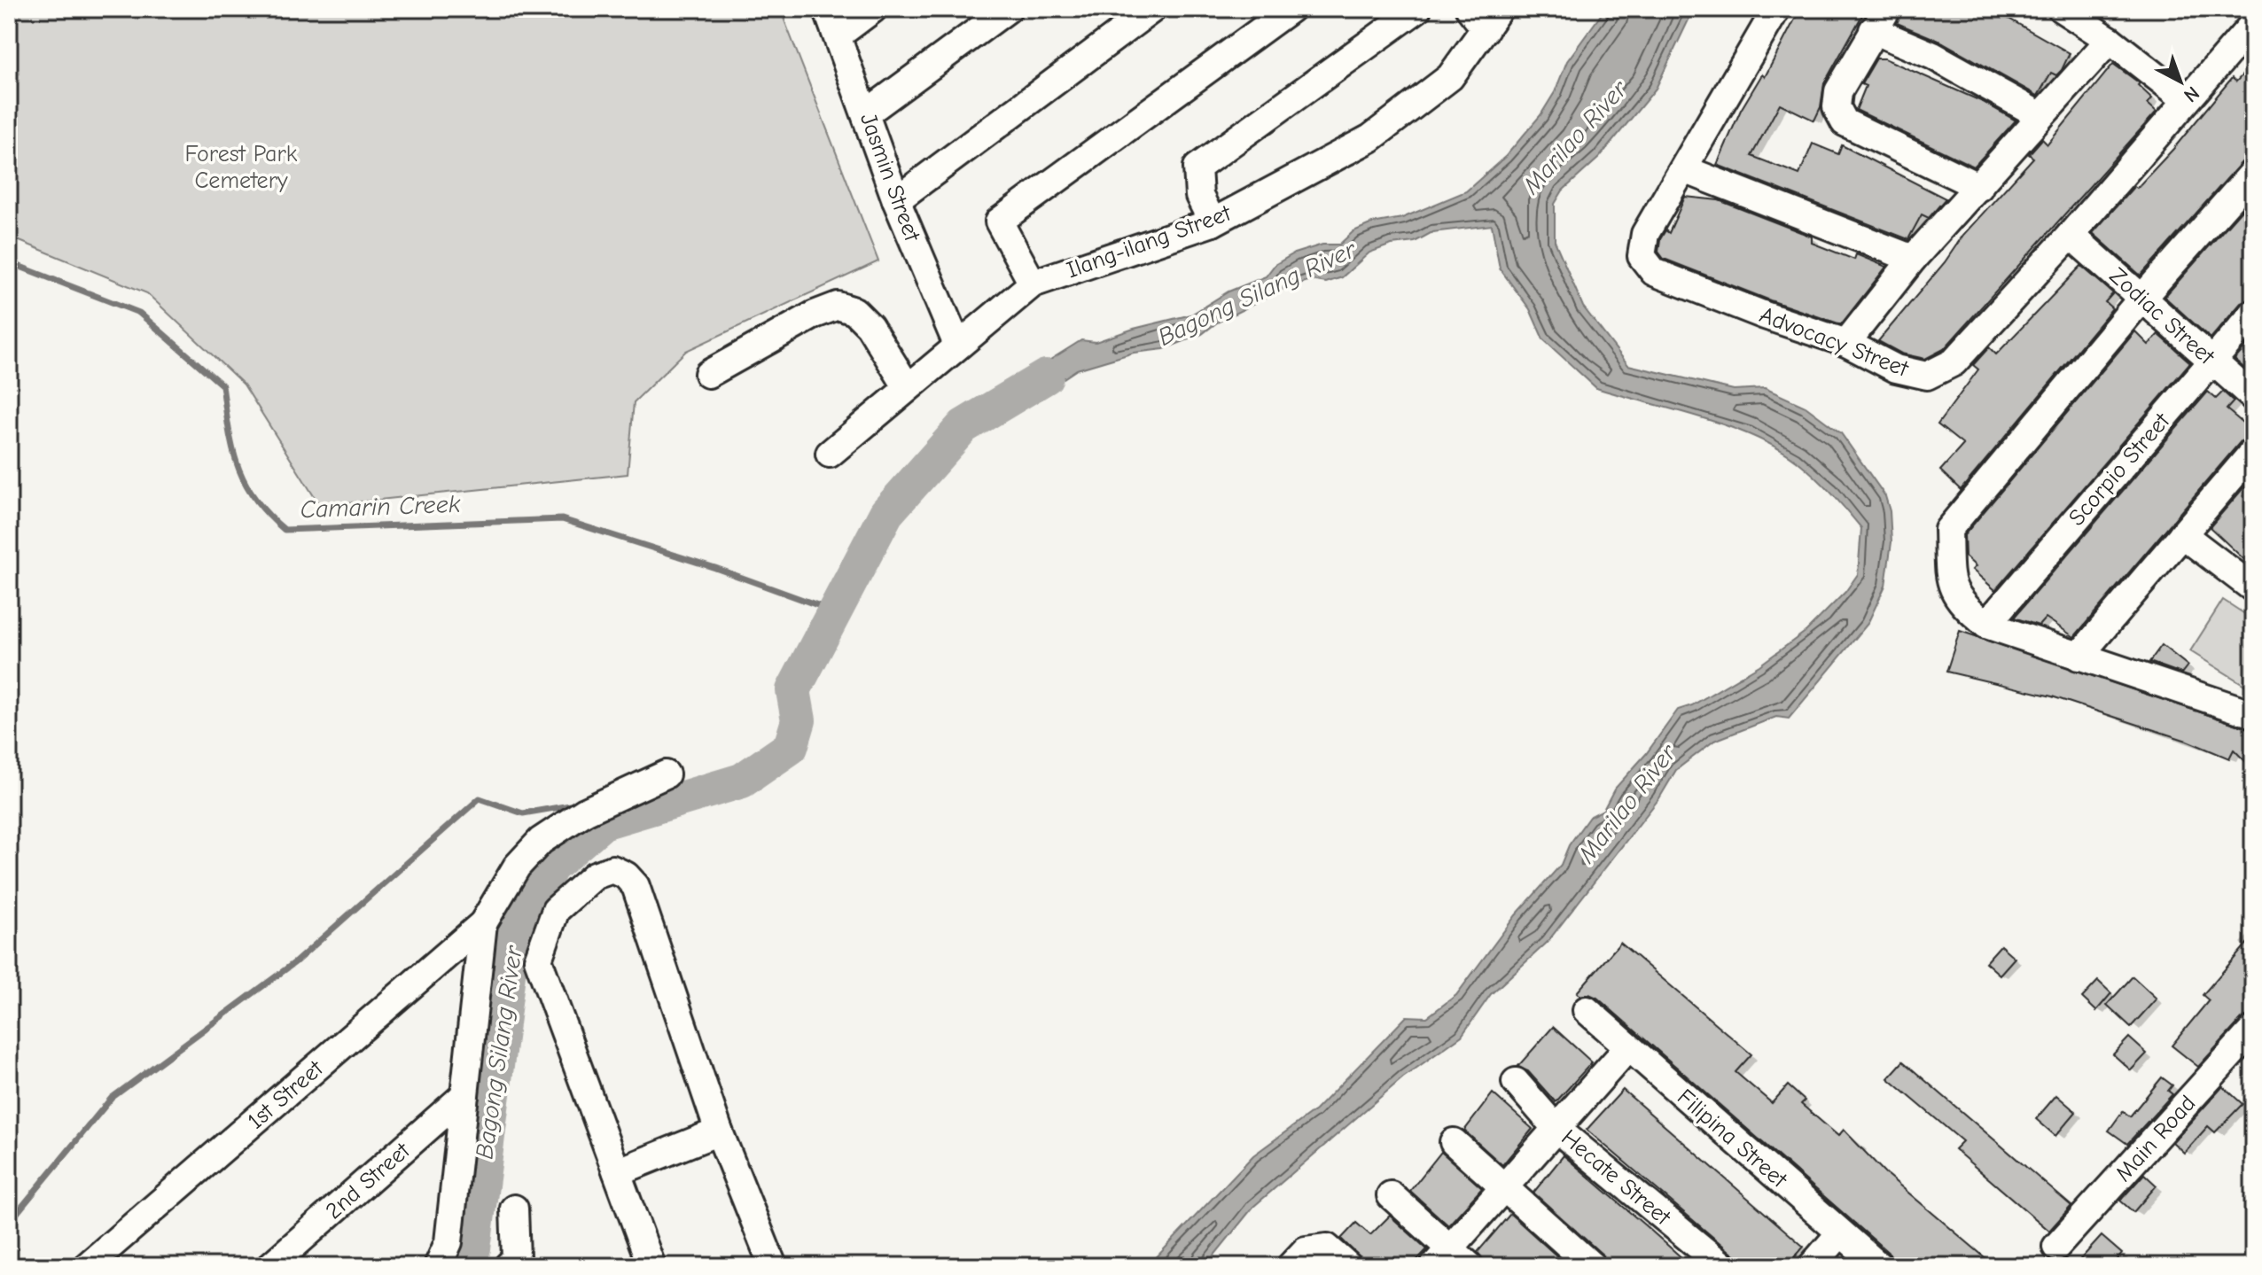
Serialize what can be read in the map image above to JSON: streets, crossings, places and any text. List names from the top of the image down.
{
  "streets": {
    "street": [
      "Jasmin Street",
      "Ilang-ilang Street",
      "Zodiac Street",
      "Advocacy Street",
      "Scorpio Street",
      "1st Street",
      "Filipina Street",
      "Main Road",
      "Hecate Street",
      "2nd Street"
    ]
  },
  "crossings": [
    ["Jasmin Street", "Ilang-ilang Street"],
    ["Zodiac Street", "Advocacy Street"],
    ["Zodiac Street", "Scorpio Street"]
  ],
  "water": ["Marilao River", "Bagong Silang River", "Camarin Creek"],
  "parks": ["Forest Park Cemetery"],
  "north": "bottom right"
}
